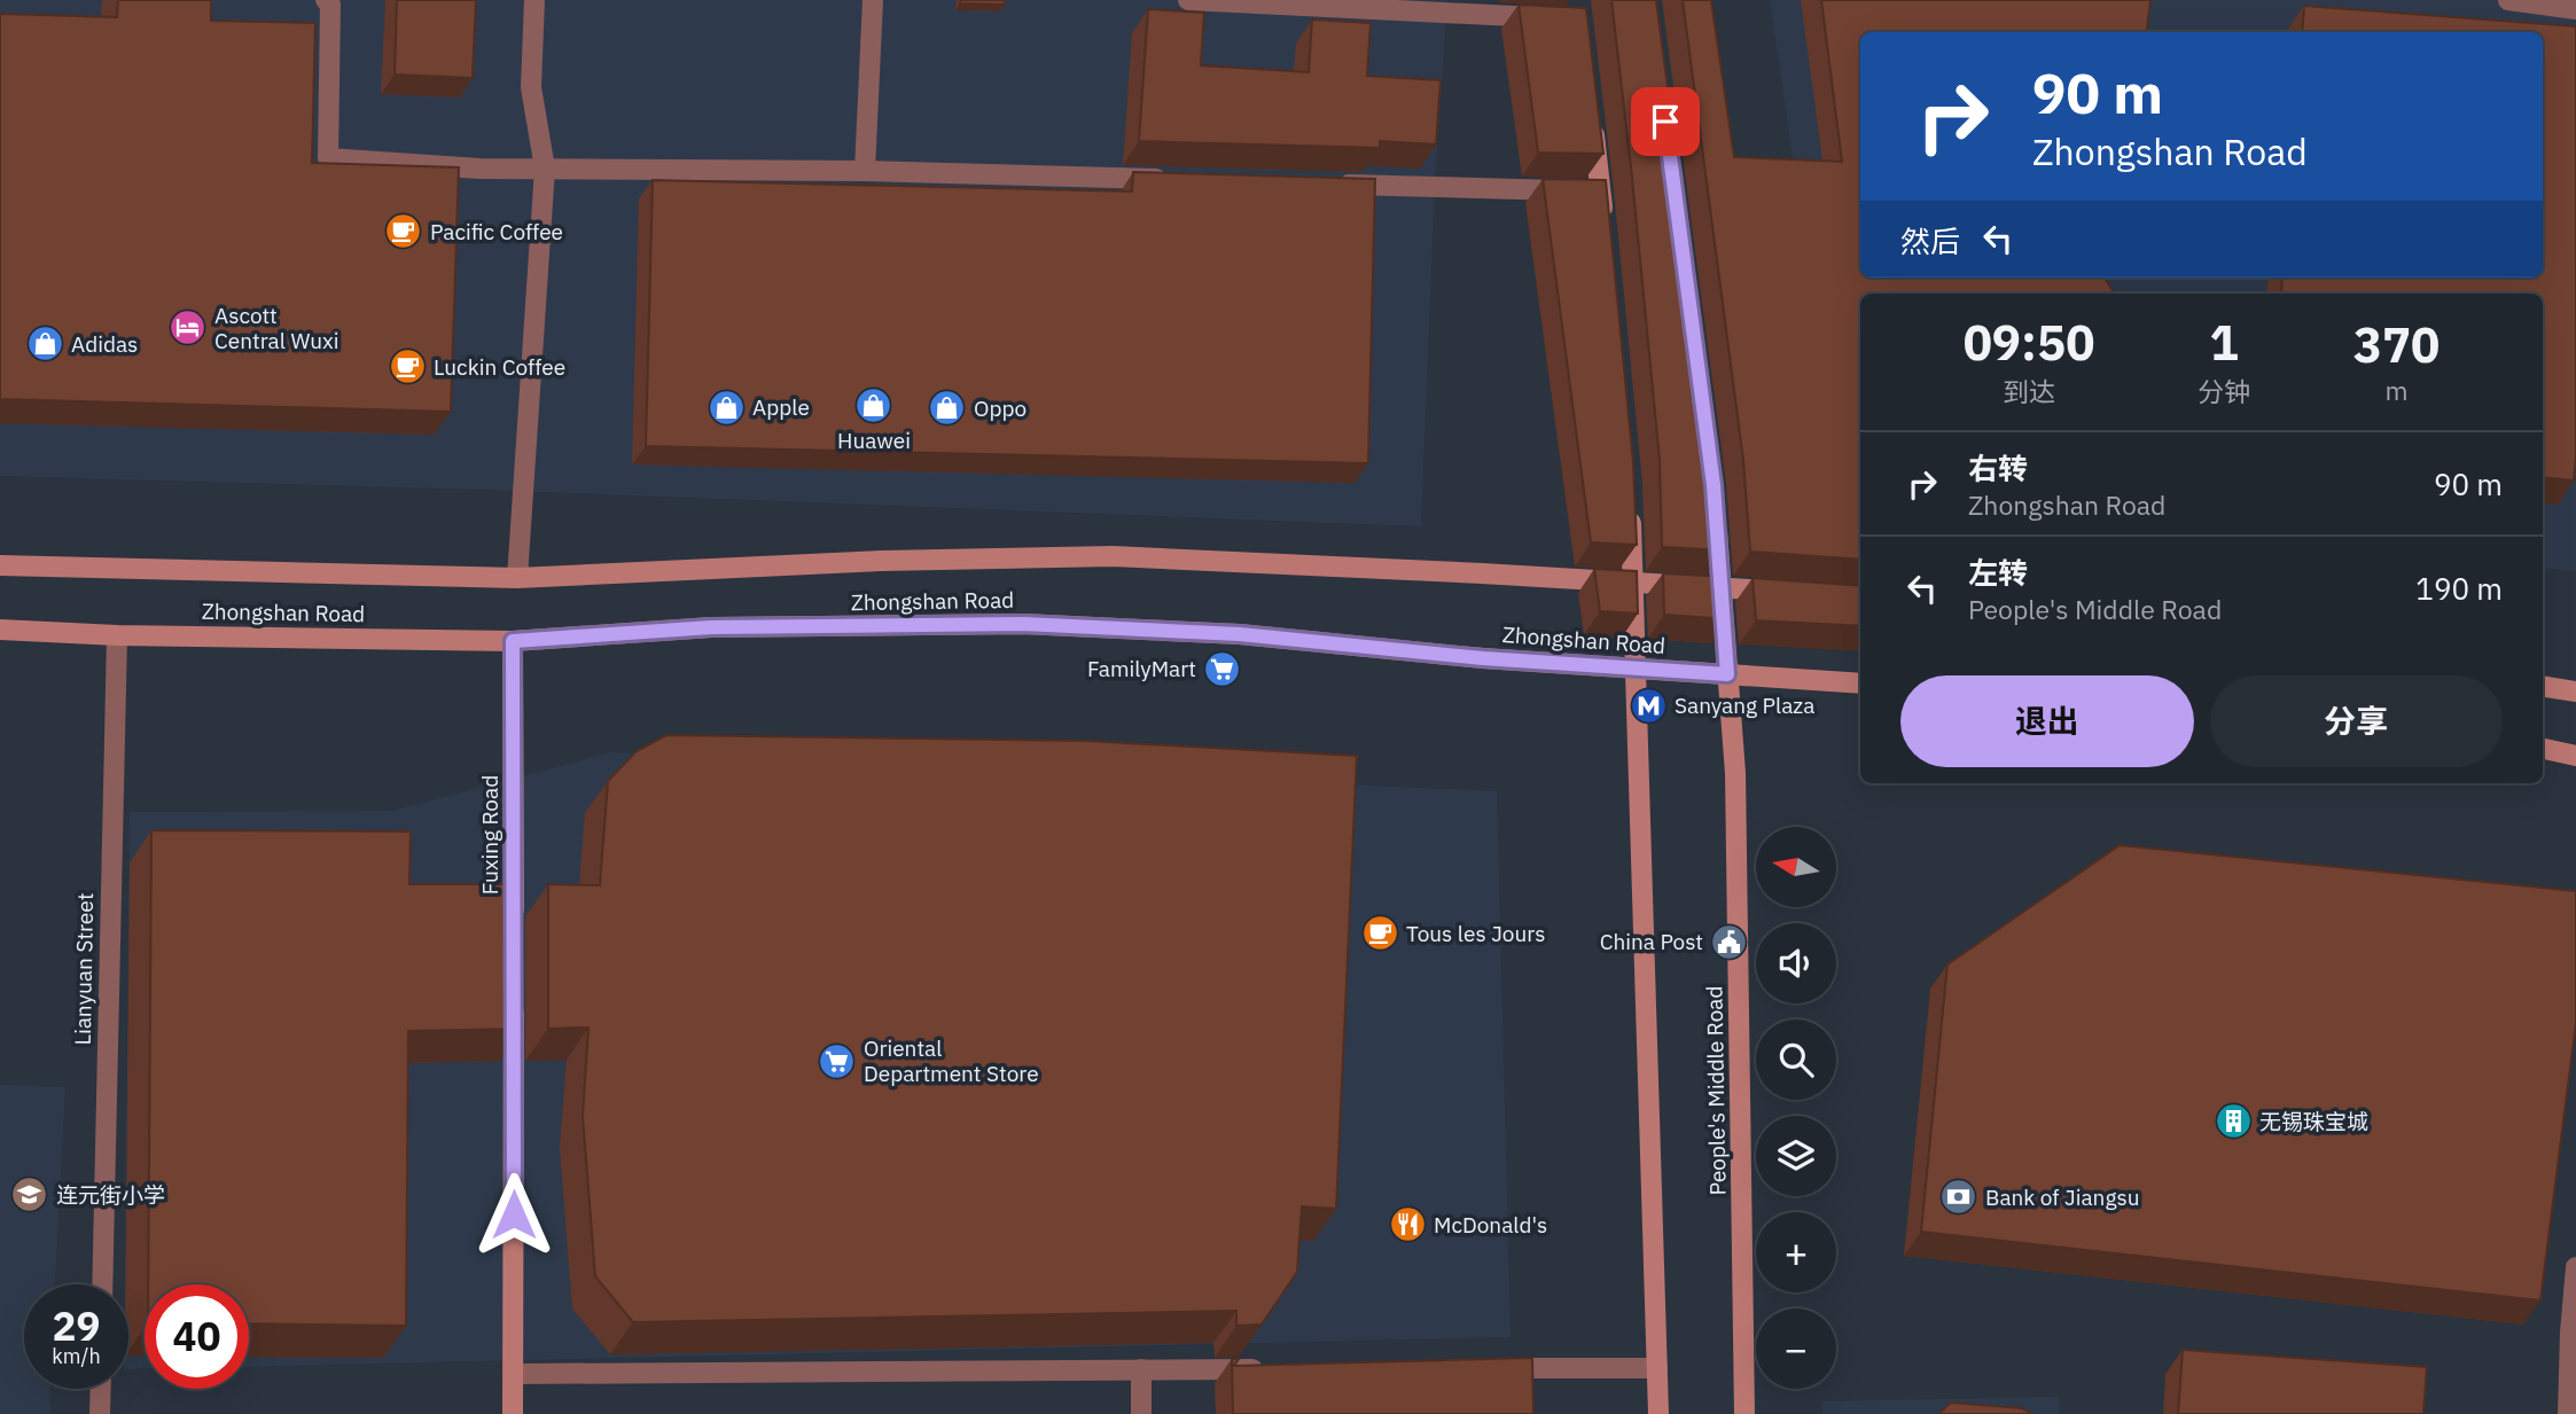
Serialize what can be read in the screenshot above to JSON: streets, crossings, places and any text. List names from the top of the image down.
{
  "streets": {
    "main road": ["Zhongshan Road", "Fuxing Road", "People's Middle Road"],
    "street": ["Lianyuan Street"]
  },
  "crossings": [
    ["Zhongshan Road", "Fuxing Road"],
    ["Zhongshan Road", "Lianyuan Street"],
    ["Zhongshan Road", "People's Middle Road"]
  ],
  "places": {
    "cafe": ["Pacific Coffee", "Luckin Coffee", "Tous les Jours"],
    "hotel": ["Ascott Central Wuxi"],
    "shop": [
      "Adidas",
      "Huawei",
      "Apple",
      "Oppo"
    ],
    "supermarket": ["FamilyMart", "Oriental Department Store"],
    "metro station": ["Sanyang Plaza"],
    "public building": ["China Post"],
    "building": ["无锡珠宝城"],
    "school or university": ["连元街小学"],
    "bank": ["Bank of Jiangsu"],
    "restaurant": ["McDonald's"]
  },
  "north": "left",
  "page": {
    "turn": ["90 m", "Zhongshan Road"],
    "then": "然后",
    "eta": [
      "09:50",
      "到达",
      "1",
      "分钟",
      "370",
      "m"
    ],
    "list": [
      {
        "name": "右转",
        "note": "Zhongshan Road",
        "value": "90 m"
      },
      {
        "name": "左转",
        "note": "People's Middle Road",
        "value": "190 m"
      }
    ],
    "buttons": ["退出", "分享"],
    "map_buttons": ["+", "−"],
    "speed": "29 km/h",
    "limit": "40"
  }
}
